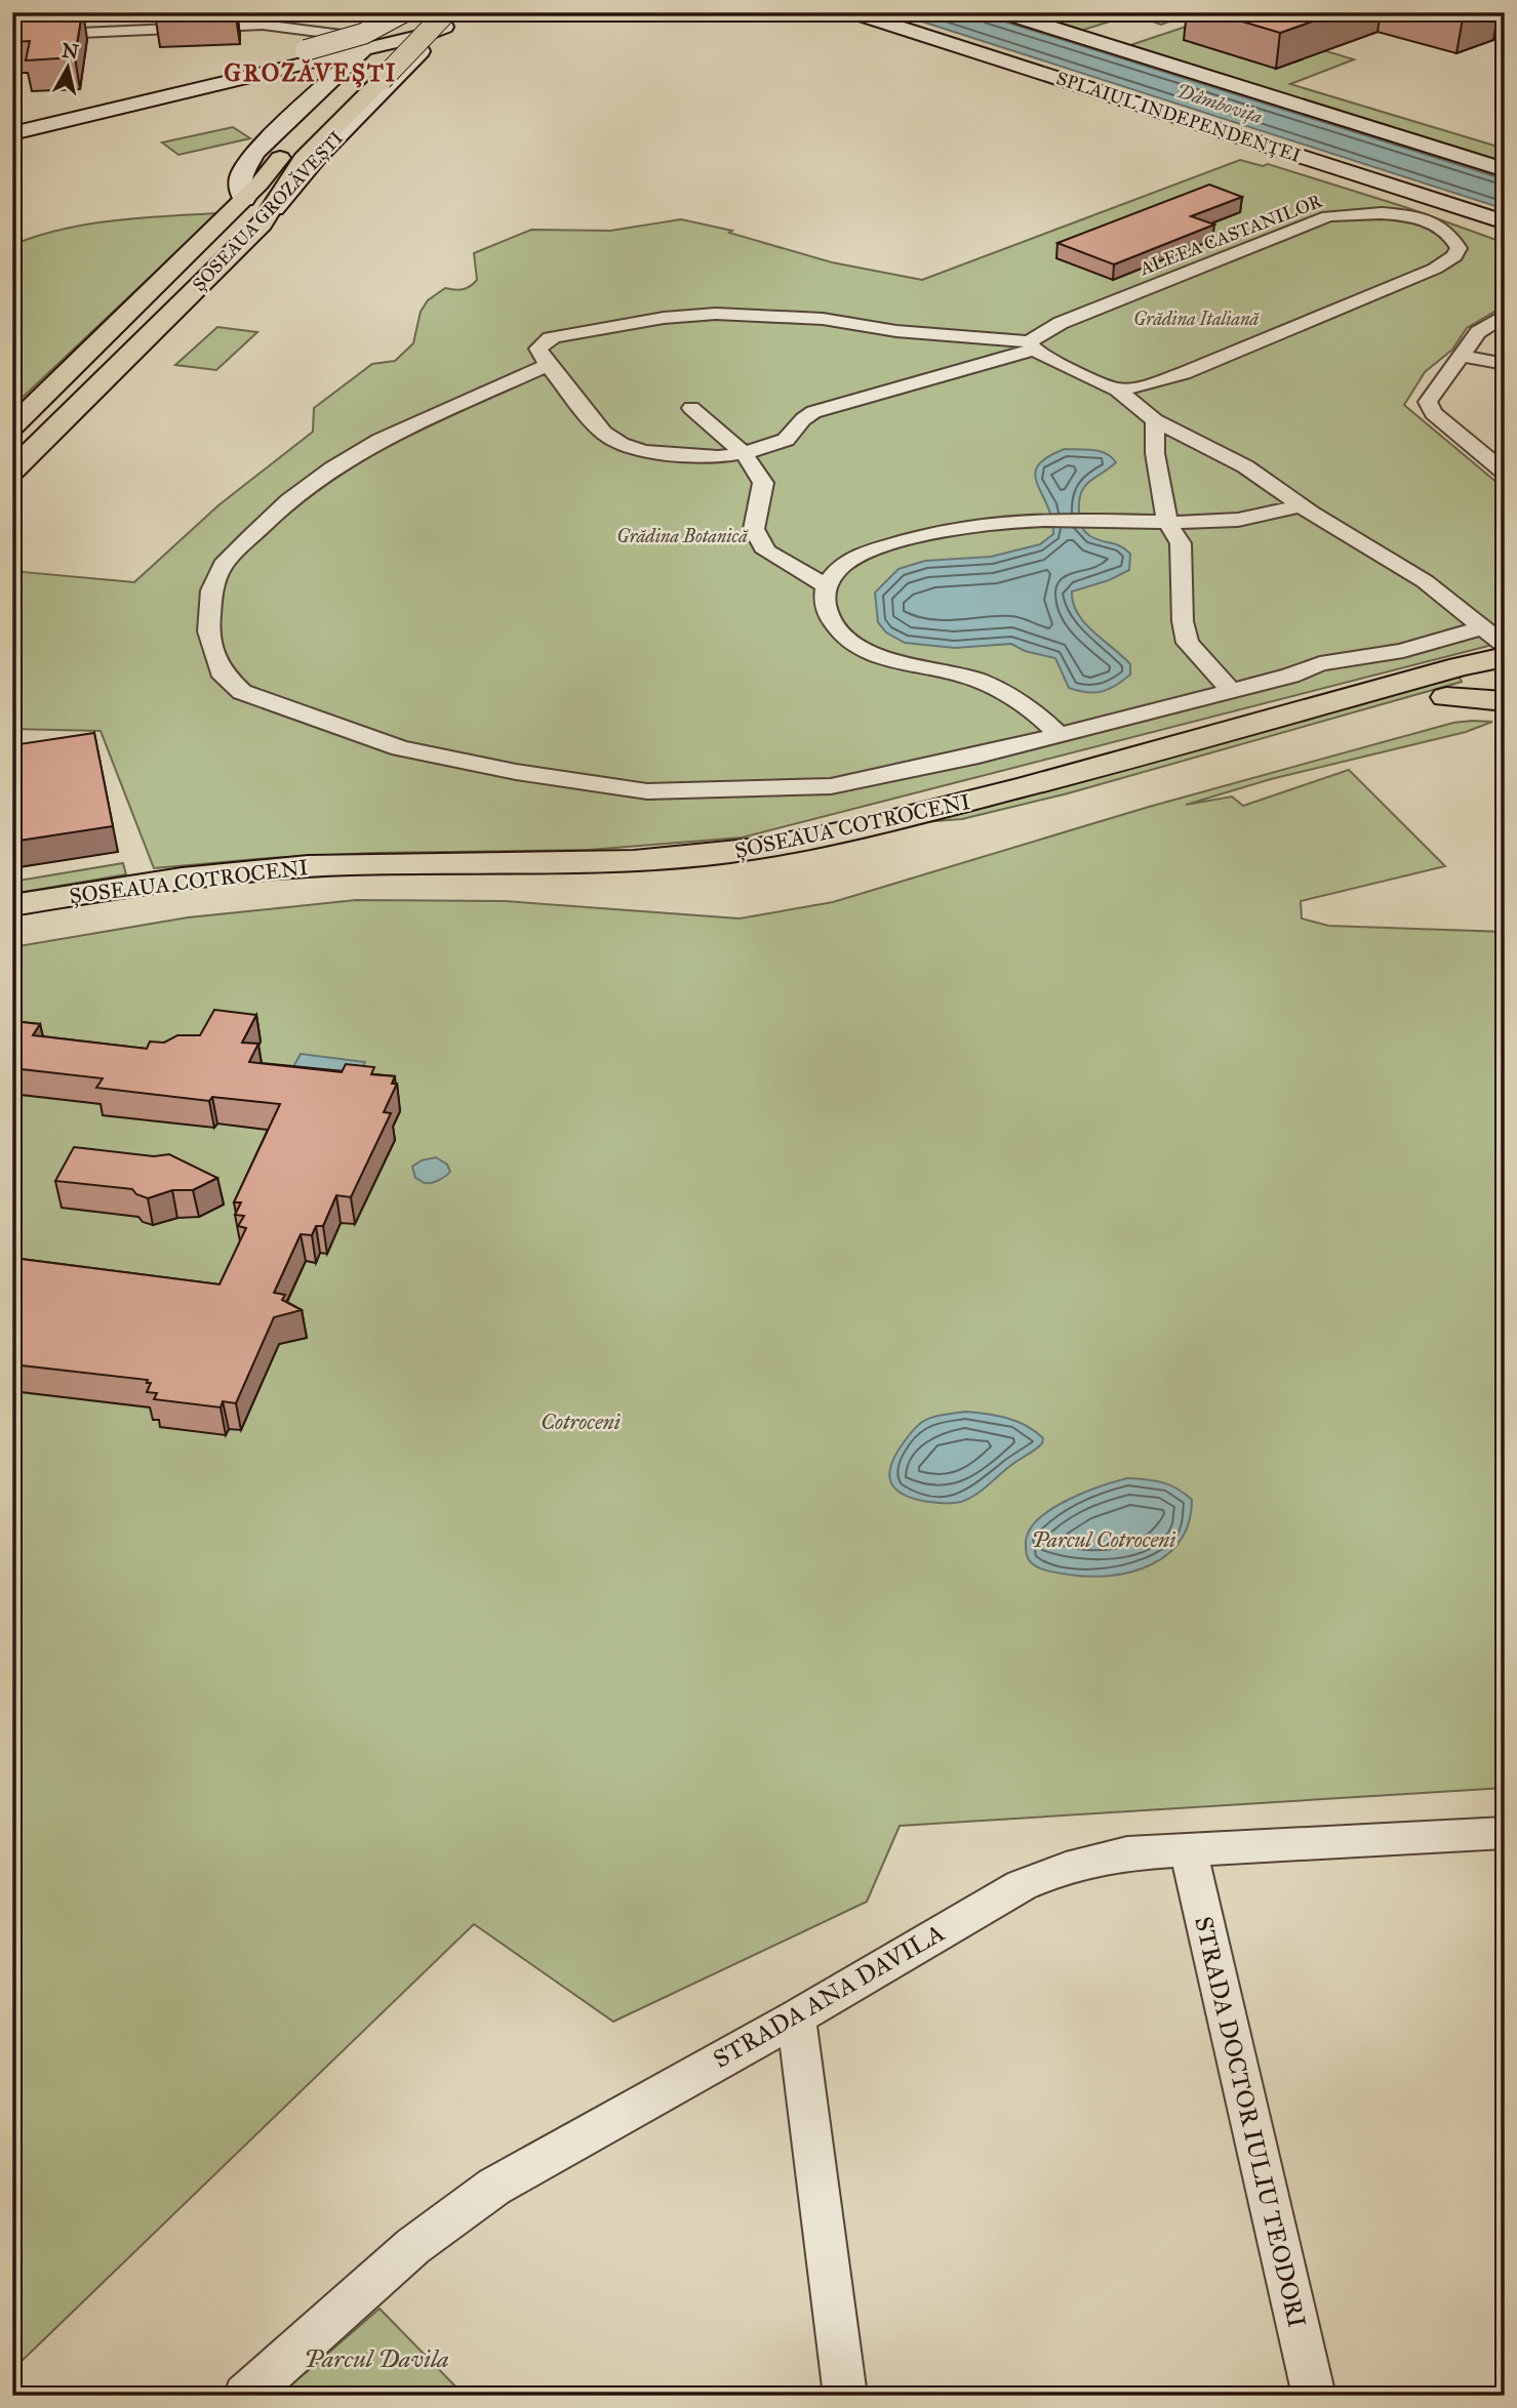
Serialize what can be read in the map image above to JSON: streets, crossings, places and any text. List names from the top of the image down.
{
  "streets": {
    "main road": ["SPLAIUL INDEPENDENȚEI", "ȘOSEAUA GROZĂVEȘTI", "ȘOSEAUA COTROCENI"],
    "street": ["ALEEA CASTANILOR", "STRADA ANA DAVILA", "STRADA DOCTOR IULIU TEODORI"]
  },
  "crossings": [
    ["STRADA ANA DAVILA", "STRADA DOCTOR IULIU TEODORI"]
  ],
  "districts": ["GROZĂVEŞTI"],
  "water": ["Dâmbovița"],
  "parks": [
    "Grădina Italiană",
    "Grădina Botanică",
    "Cotroceni",
    "Parcul Cotroceni",
    "Parcul Davila"
  ],
  "north": "top"
}
